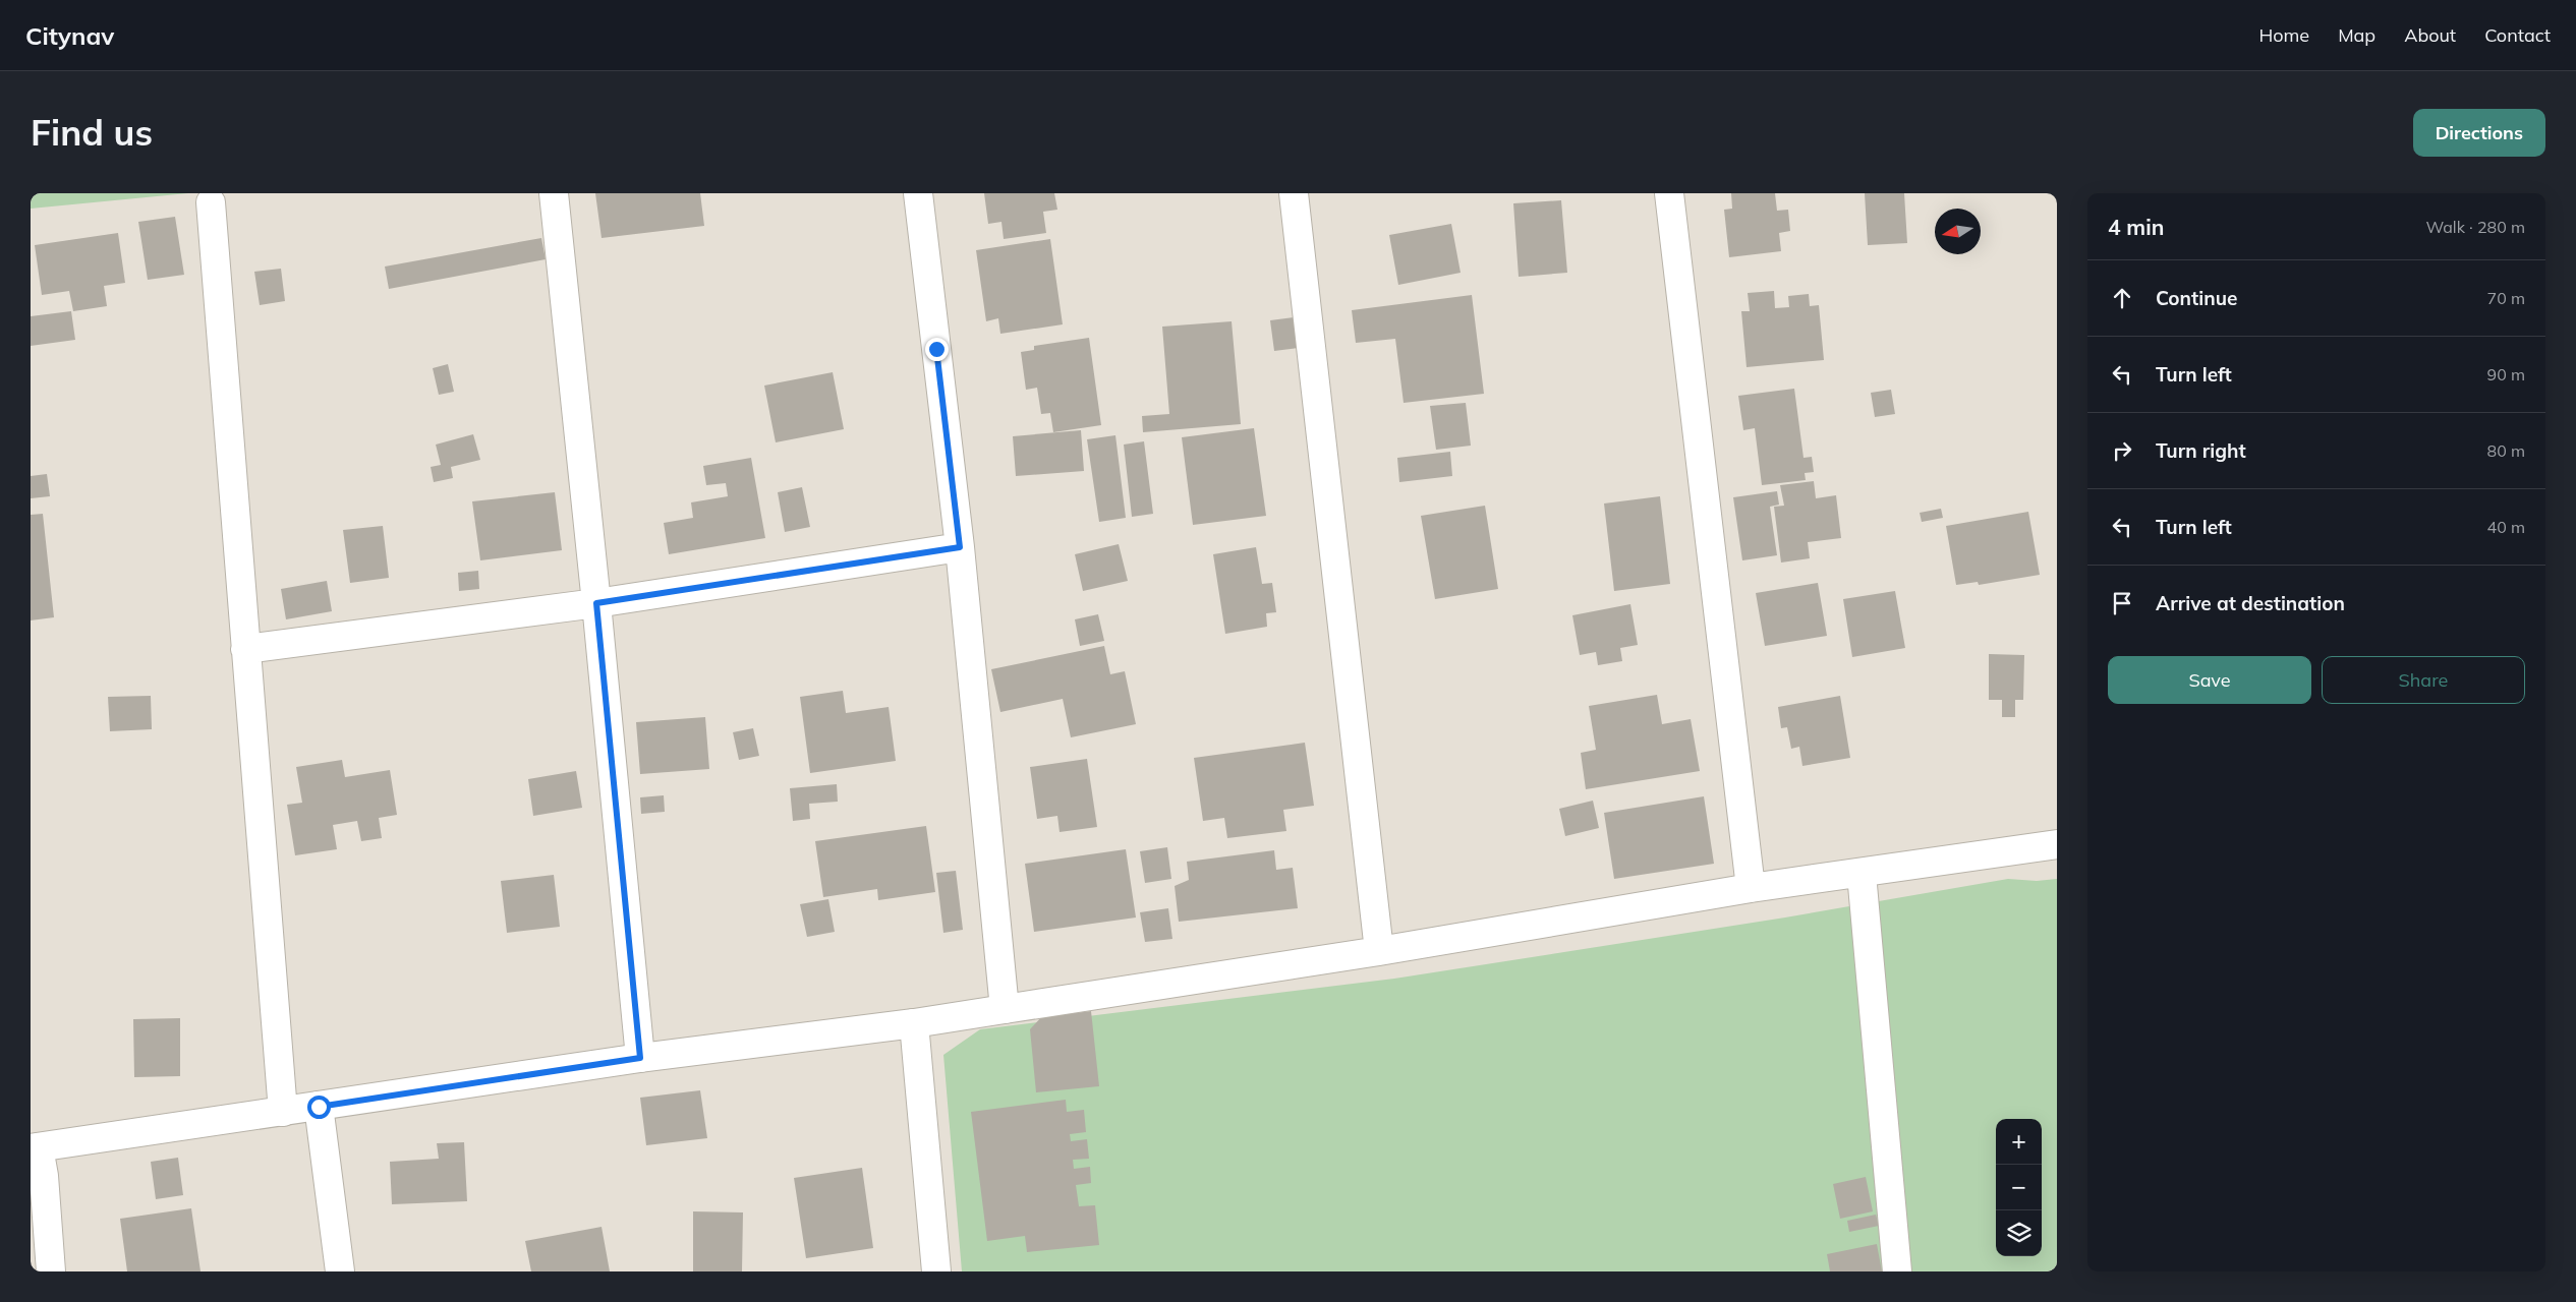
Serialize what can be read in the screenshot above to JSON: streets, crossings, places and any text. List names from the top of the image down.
{
  "north": "left",
  "page": {
    "header": "Citynav",
    "nav": [
      "Home",
      "Map",
      "About",
      "Contact"
    ],
    "buttons": [
      "Directions",
      ["Save", "Share"]
    ],
    "title": "Find us",
    "heading": ["4 min", "Walk · 280 m"],
    "list": [
      ["Continue", "70 m"],
      ["Turn left", "90 m"],
      ["Turn right", "80 m"],
      ["Turn left", "40 m"],
      "Arrive at destination"
    ],
    "map_buttons": ["+", "−"]
  }
}
